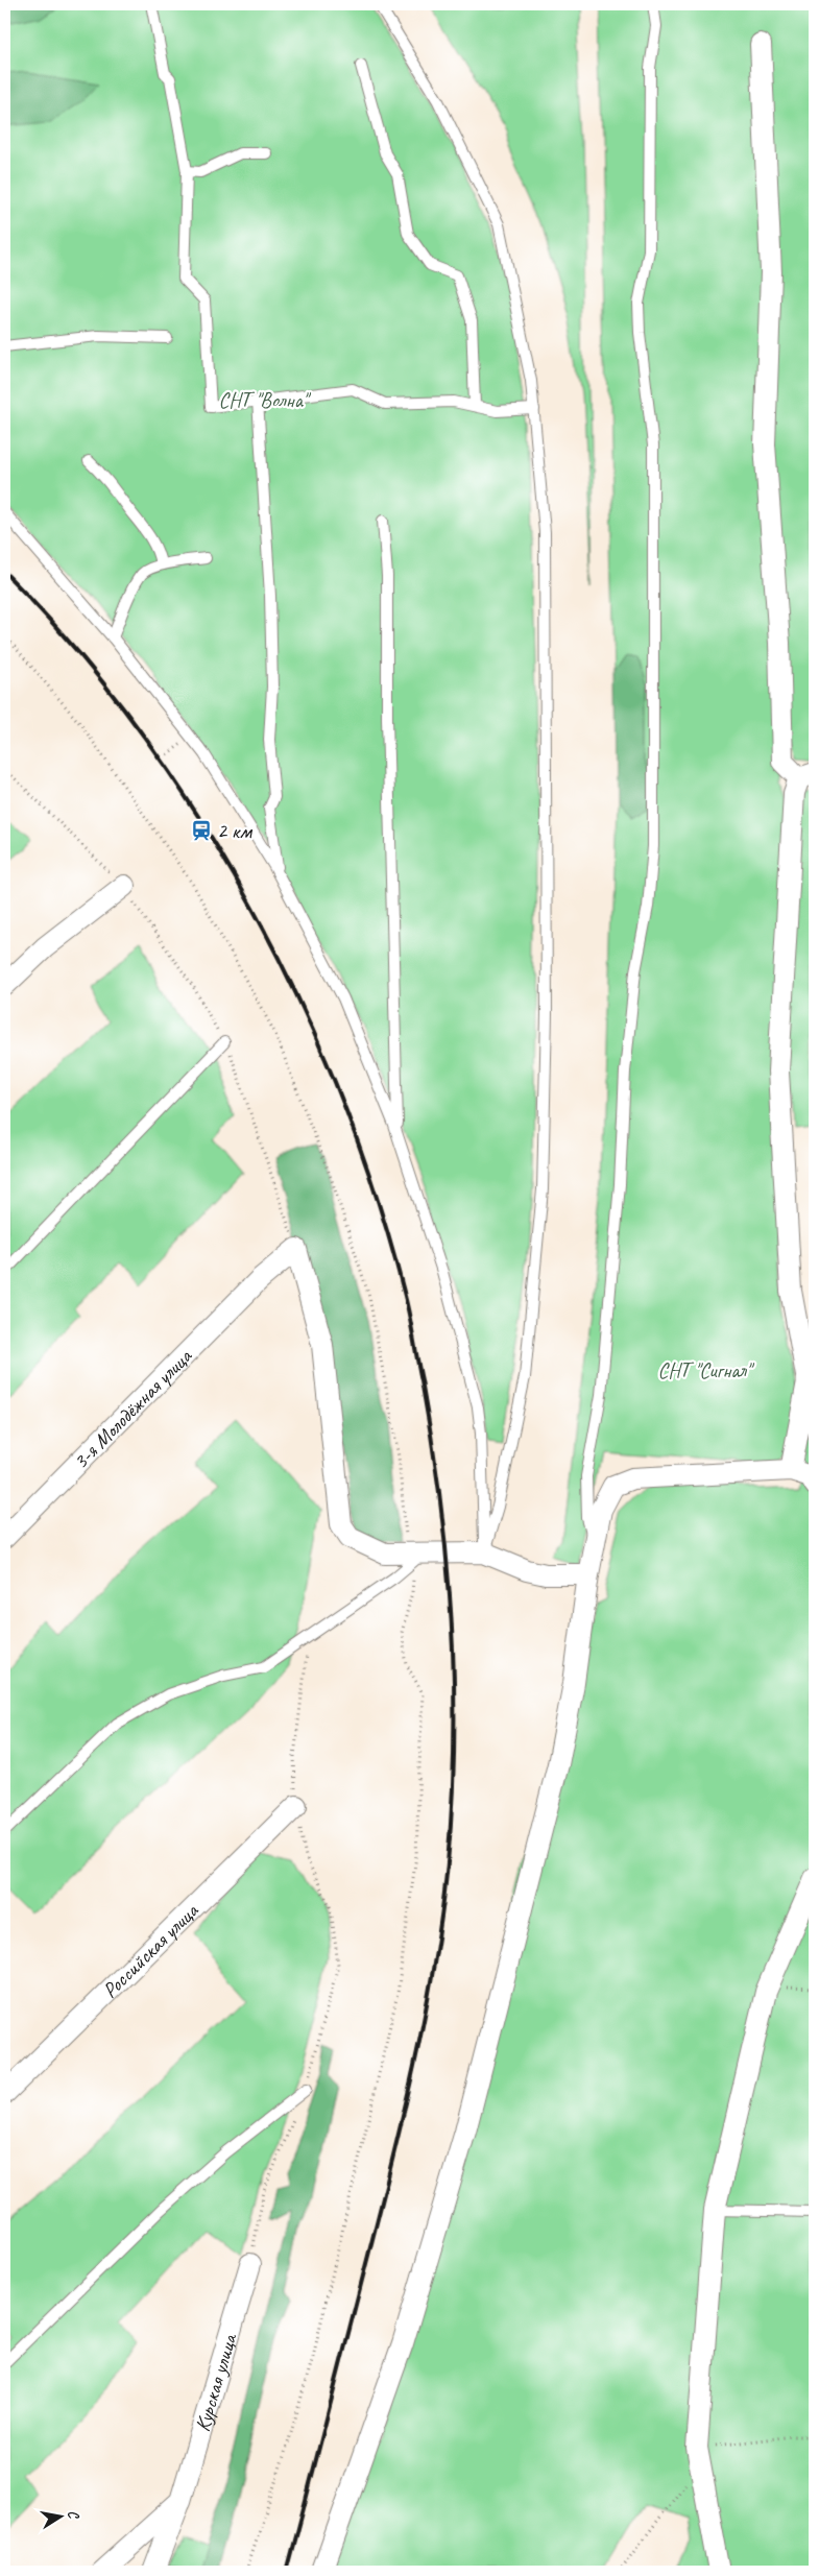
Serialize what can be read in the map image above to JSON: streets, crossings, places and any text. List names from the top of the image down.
{
  "streets": {
    "street": ["3-я Молодёжная улица", "Российская улица", "Курская улица"]
  },
  "parks": ["СНТ \"Волна\"", "СНТ \"Сигнал\""],
  "places": {
    "station": ["2 км"]
  },
  "north": "right"
}
